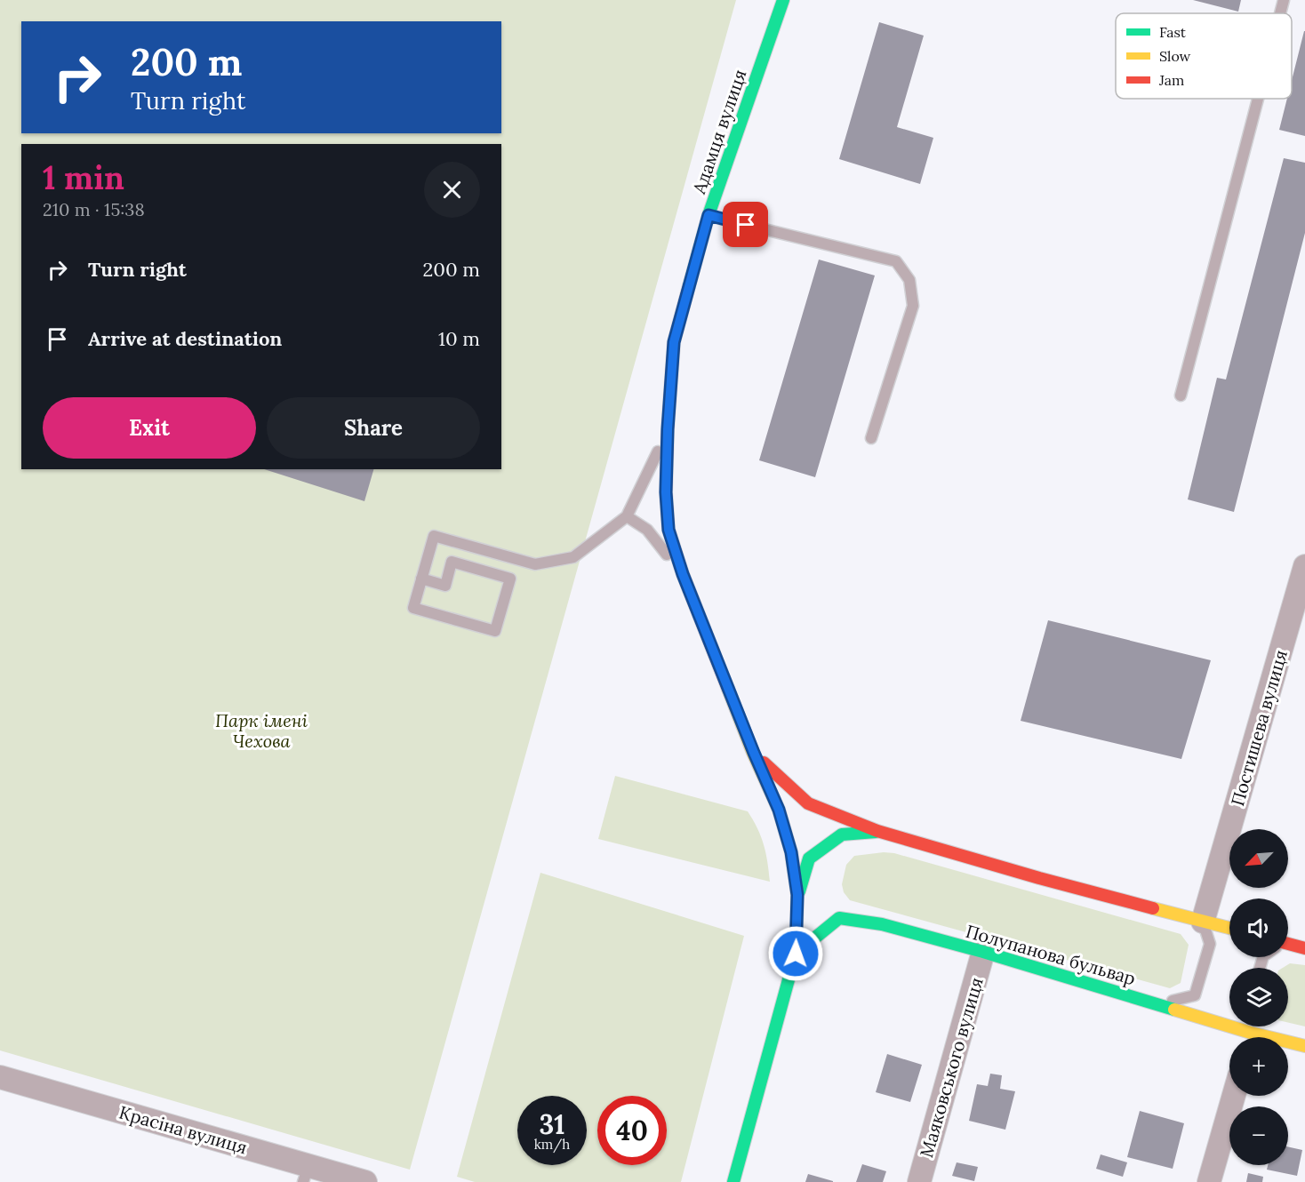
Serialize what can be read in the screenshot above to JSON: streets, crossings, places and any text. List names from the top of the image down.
{
  "streets": {
    "street": [
      "Адамця вулиця",
      "Постишева вулиця",
      "Полупанова бульвар",
      "Маяковського вулиця",
      "Красіна вулиця"
    ]
  },
  "crossings": [
    ["Адамця вулиця", "Полупанова бульвар"],
    ["Полупанова бульвар", "Маяковського вулиця"]
  ],
  "parks": ["Парк імені Чехова"],
  "legend": ["Fast", "Slow", "Jam"],
  "north": "bottom left",
  "page": {
    "turn": ["200 m", "Turn right"],
    "heading": ["1 min", "210 m · 15:38"],
    "list": [
      {
        "name": "Turn right",
        "value": "200 m"
      },
      {
        "name": "Arrive at destination",
        "value": "10 m"
      }
    ],
    "buttons": ["Exit", "Share"],
    "map_buttons": ["+", "−"],
    "speed": "31 km/h",
    "limit": "40"
  }
}
